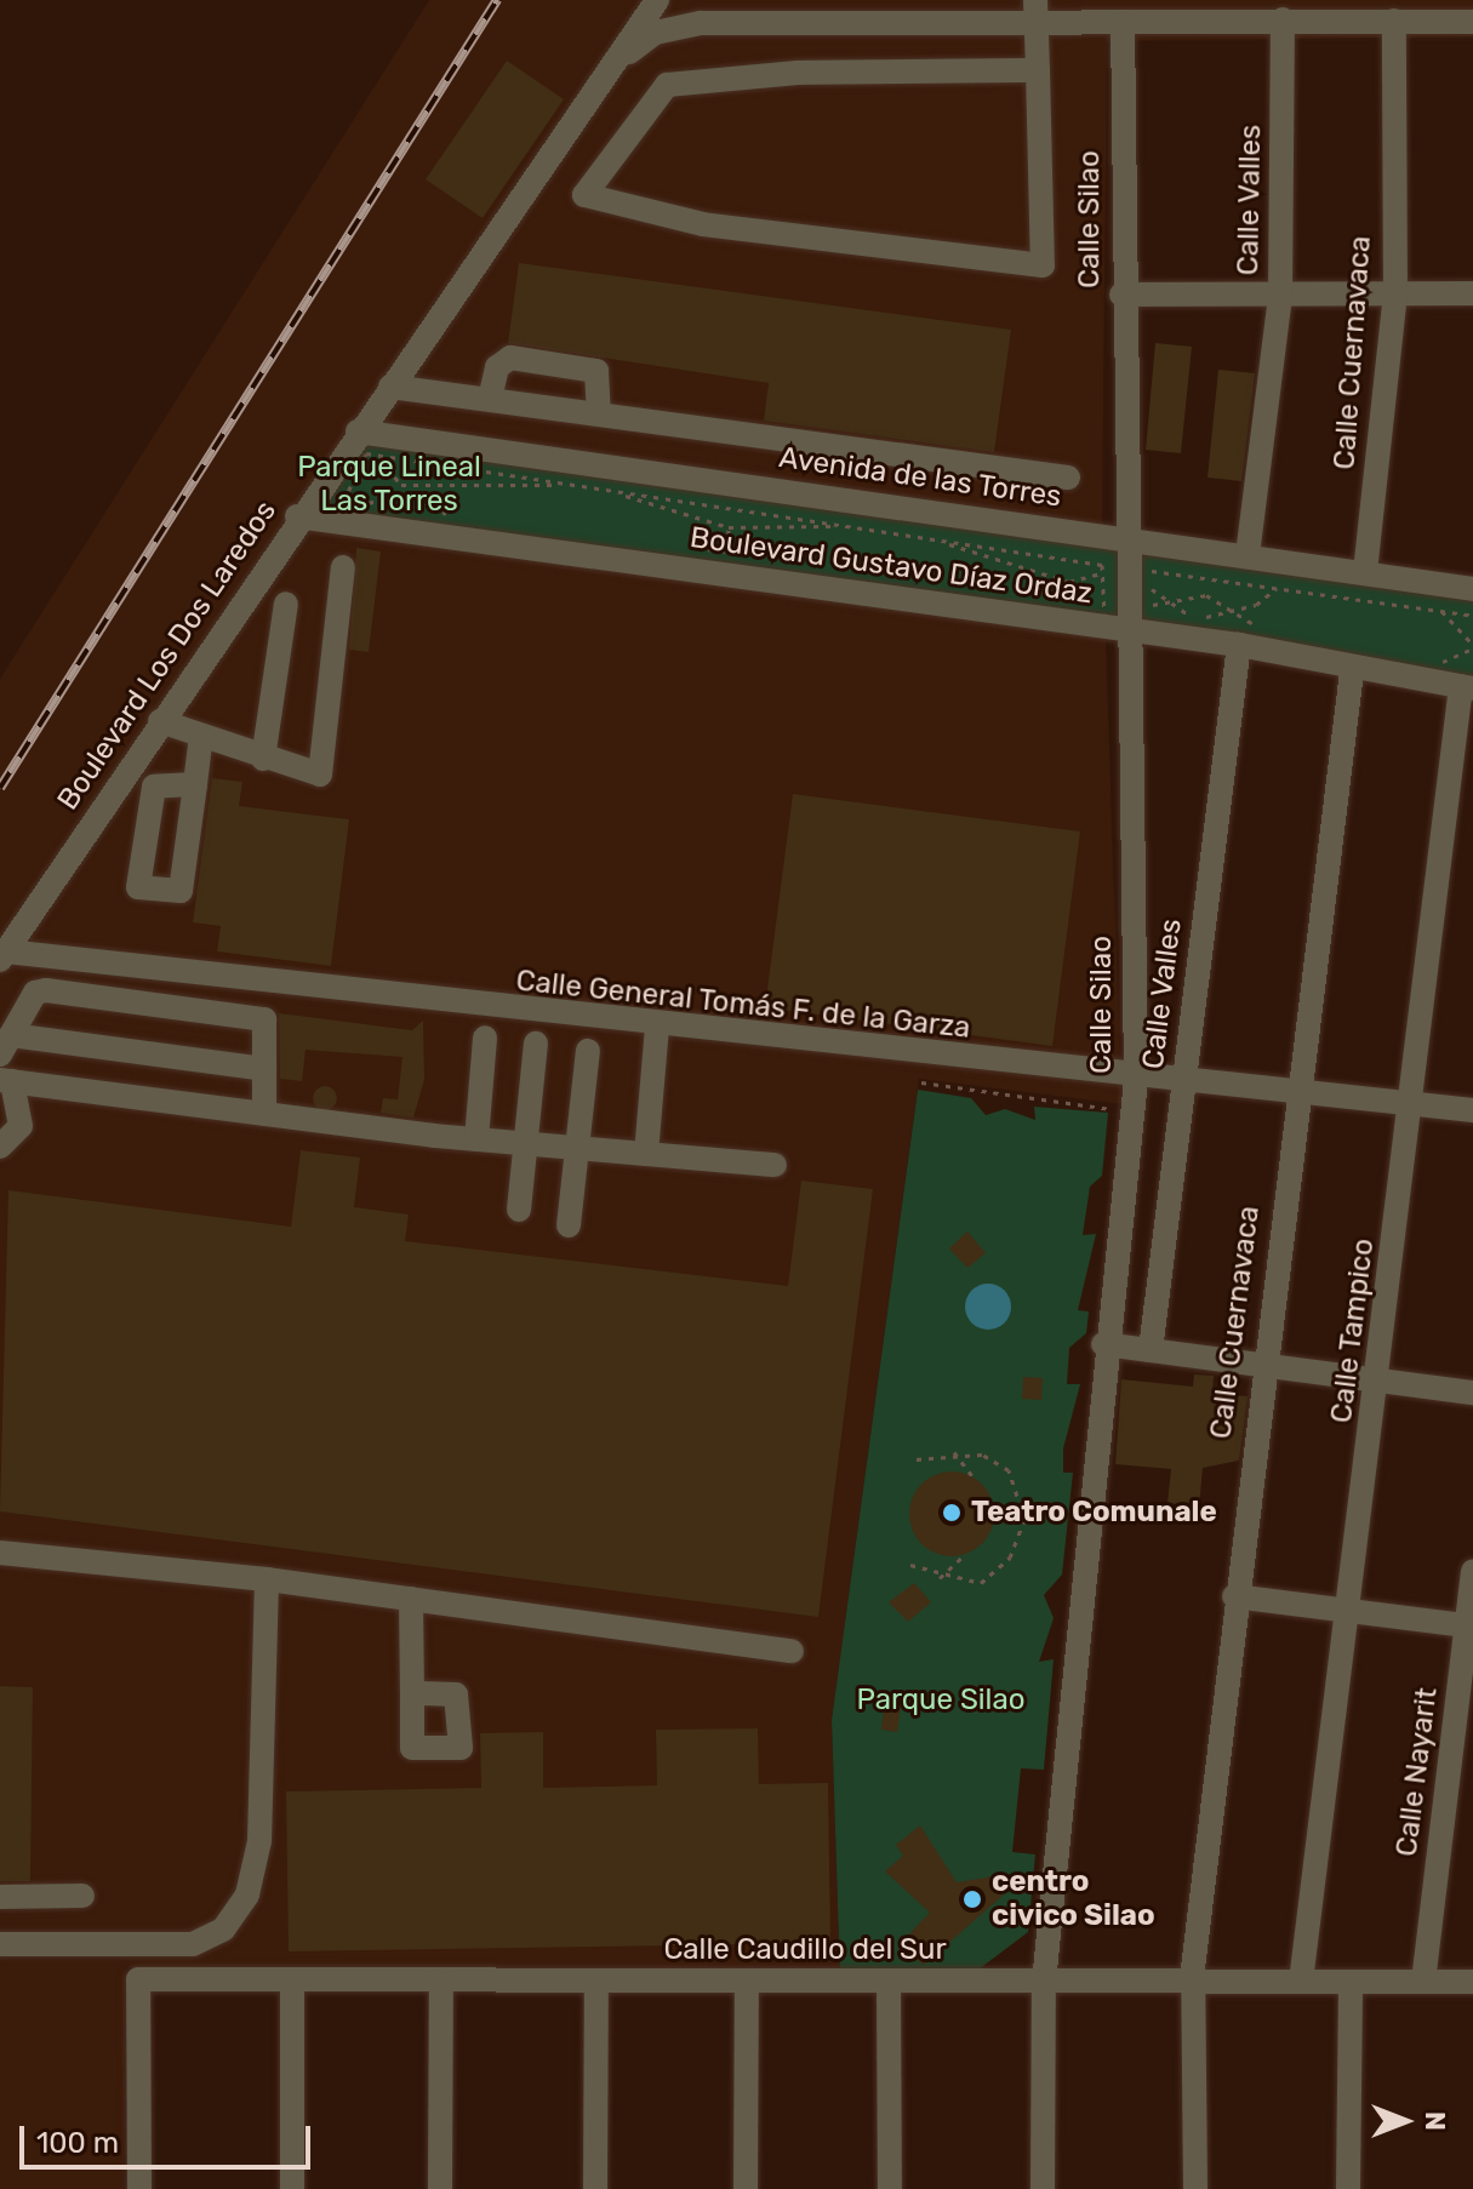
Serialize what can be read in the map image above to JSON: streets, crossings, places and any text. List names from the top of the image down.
{
  "streets": {
    "street": [
      "Calle Valles",
      "Calle Silao",
      "Calle Cuernavaca",
      "Avenida de las Torres",
      "Boulevard Gustavo Díaz Ordaz",
      "Boulevard Los Dos Laredos",
      "Calle General Tomás F. de la Garza",
      "Calle Tampico",
      "Calle Nayarit",
      "Calle Caudillo del Sur"
    ]
  },
  "crossings": [
    ["Calle Valles", "Avenida de las Torres"],
    ["Calle Valles", "Boulevard Gustavo Díaz Ordaz"],
    ["Calle Valles", "Calle General Tomás F. de la Garza"],
    ["Calle Silao", "Avenida de las Torres"],
    ["Calle Silao", "Boulevard Gustavo Díaz Ordaz"],
    ["Calle Silao", "Calle General Tomás F. de la Garza"],
    ["Calle Silao", "Calle Caudillo del Sur"],
    ["Calle Cuernavaca", "Avenida de las Torres"],
    ["Calle Cuernavaca", "Boulevard Gustavo Díaz Ordaz"],
    ["Calle Cuernavaca", "Calle General Tomás F. de la Garza"],
    ["Calle Cuernavaca", "Calle Caudillo del Sur"],
    ["Avenida de las Torres", "Boulevard Los Dos Laredos"],
    ["Boulevard Gustavo Díaz Ordaz", "Boulevard Los Dos Laredos"],
    ["Boulevard Gustavo Díaz Ordaz", "Calle Tampico"],
    ["Boulevard Los Dos Laredos", "Calle General Tomás F. de la Garza"],
    ["Calle General Tomás F. de la Garza", "Calle Tampico"],
    ["Calle Tampico", "Calle Caudillo del Sur"],
    ["Calle Nayarit", "Calle Caudillo del Sur"]
  ],
  "parks": ["Parque Lineal Las Torres", "Parque Silao"],
  "places": ["Teatro Comunale", "centro civico Silao"],
  "scale_bar": "100 m",
  "north": "right"
}
